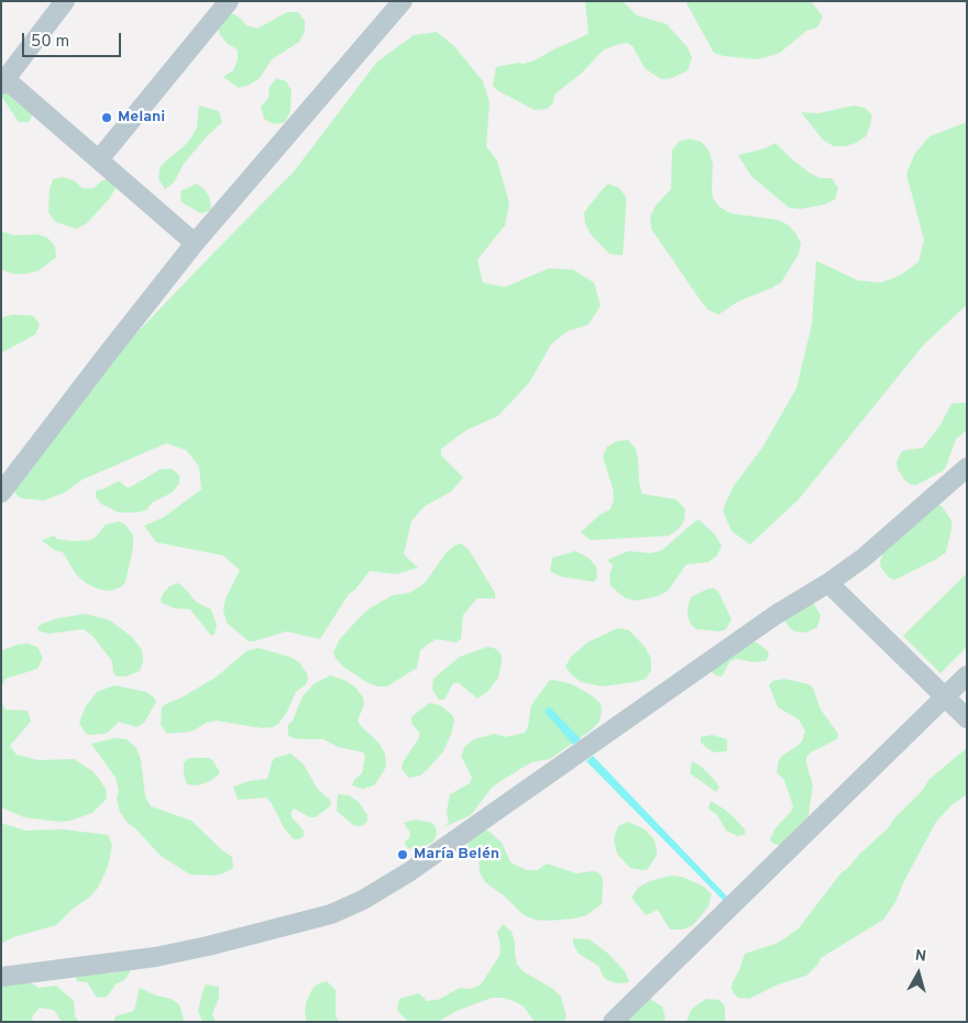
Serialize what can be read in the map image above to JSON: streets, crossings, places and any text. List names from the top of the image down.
{
  "places": ["Melani", "María Belén"],
  "scale_bar": "50 m",
  "north": "top"
}
